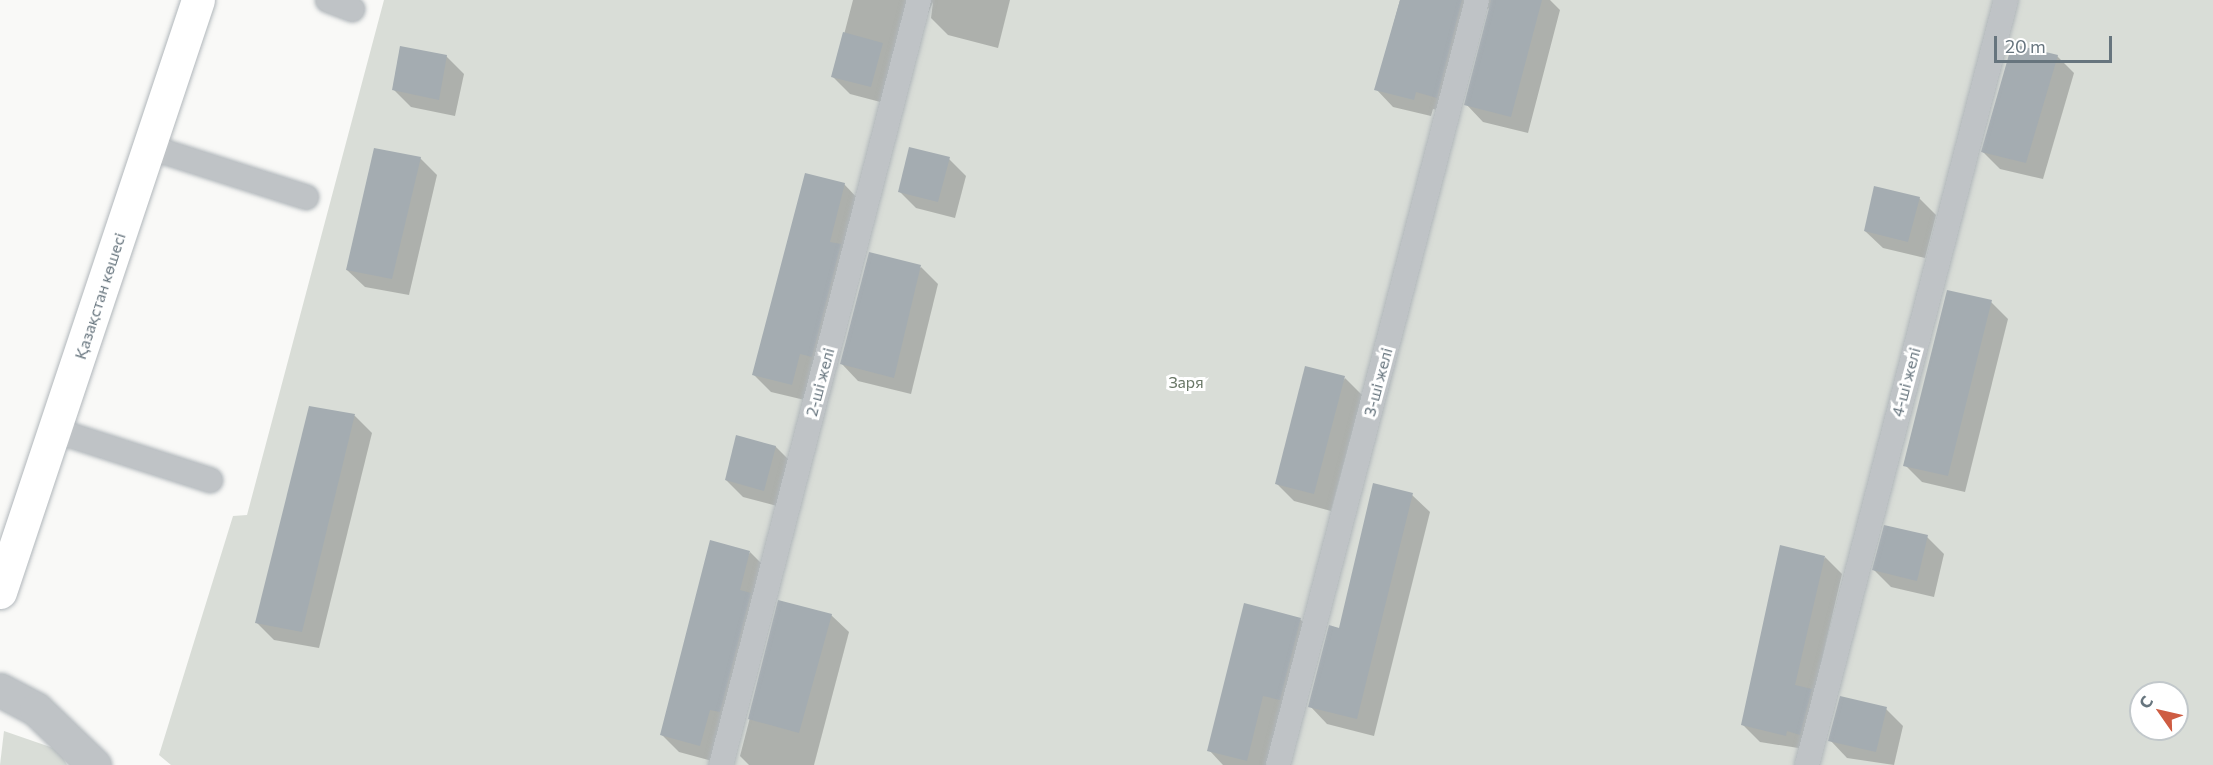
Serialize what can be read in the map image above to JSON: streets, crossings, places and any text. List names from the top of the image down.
{
  "streets": {
    "street": ["Қазақстан көшесі"],
    "lane": ["2-ші желі", "3-ші желі", "4-ші желі"]
  },
  "parks": ["Заря"],
  "scale_bar": "20 m",
  "north": "top left"
}
